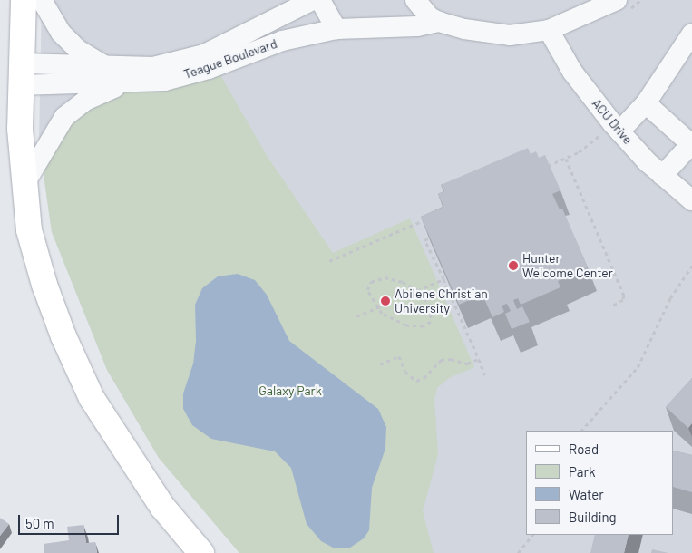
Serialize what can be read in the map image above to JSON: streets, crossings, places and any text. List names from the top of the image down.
{
  "streets": {
    "lane": ["Teague Boulevard", "ACU Drive"]
  },
  "crossings": [
    ["Teague Boulevard", "ACU Drive"]
  ],
  "parks": ["Galaxy Park"],
  "places": ["Hunter Welcome Center", "Abilene Christian University"],
  "legend": [
    "Road",
    "Park",
    "Water",
    "Building"
  ],
  "scale_bar": "50 m"
}
